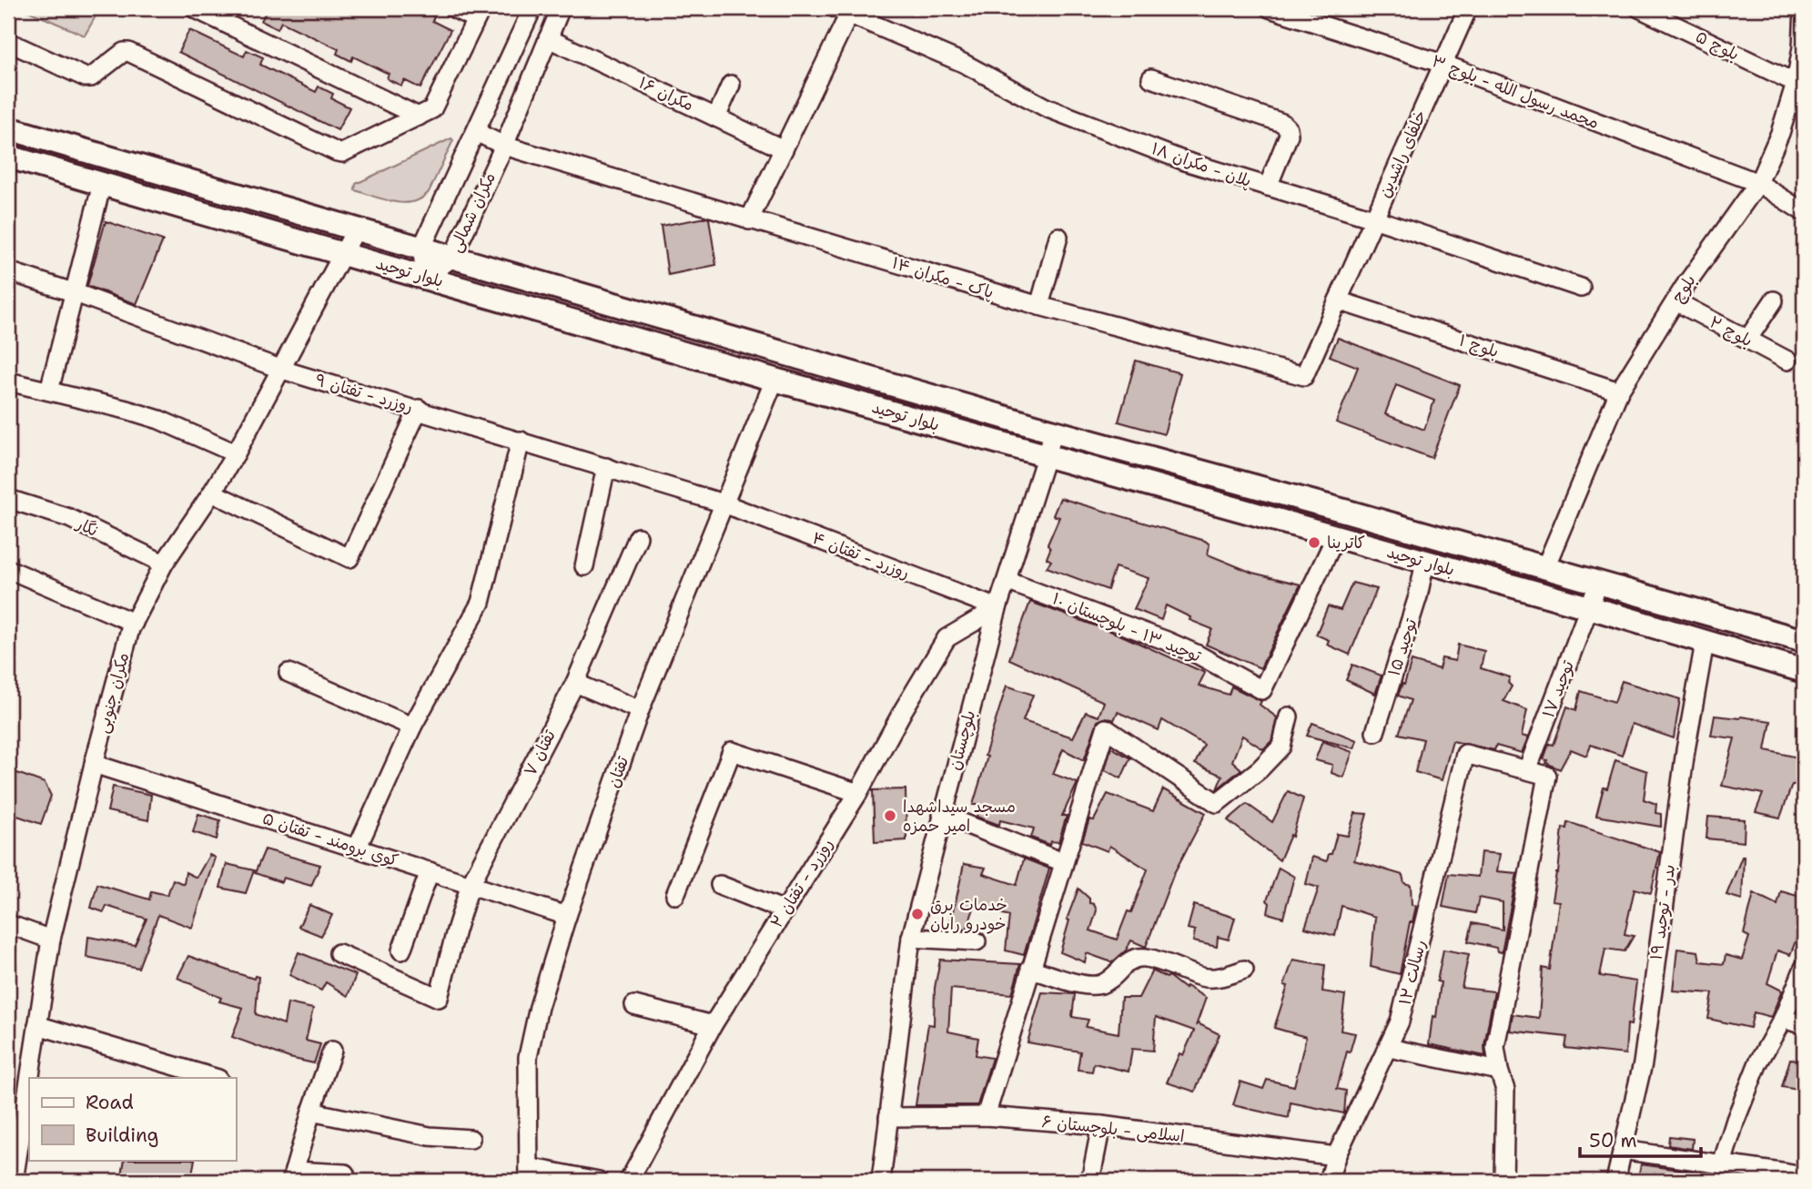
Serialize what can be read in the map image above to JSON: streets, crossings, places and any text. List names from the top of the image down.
{
  "streets": {
    "main road": ["بلوار توحید"],
    "street": [
      "بلوچ ۵",
      "محمد رسول الله - بلوچ ۳",
      "مکران ۱۶",
      "خلفای راشدین",
      "پلان - مکران ۱۸",
      "مکران شمالی",
      "پاک - مکران ۱۴",
      "بلوچ",
      "بلوچ ۲",
      "بلوچ ۱",
      "روزرد - تفتان ۹",
      "نگار",
      "روزرد - تفتان ۴",
      "توحید ۱۳ - بلوچستان ۱۰",
      "توحید ۱۵",
      "توحید ۱۷",
      "مکران جنوبی",
      "بلوچستان",
      "تفتان ۷",
      "تفتان",
      "کوی برومند - تفتان ۵",
      "روزرد - تفتان ۲",
      "بدر - توحید ۱۹",
      "رسالت ۱۲",
      "اسلامی - بلوچستان ۶"
    ]
  },
  "crossings": [
    ["بلوچ ۵", "بلوچ"],
    ["محمد رسول الله - بلوچ ۳", "خلفای راشدین"],
    ["محمد رسول الله - بلوچ ۳", "بلوچ"],
    ["مکران ۱۶", "مکران شمالی"],
    ["خلفای راشدین", "پلان - مکران ۱۸"],
    ["خلفای راشدین", "پاک - مکران ۱۴"],
    ["خلفای راشدین", "بلوچ ۱"],
    ["مکران شمالی", "بلوار توحید"],
    ["مکران شمالی", "پاک - مکران ۱۴"],
    ["بلوار توحید", "بلوچ"],
    ["بلوار توحید", "توحید ۱۳ - بلوچستان ۱۰"],
    ["بلوار توحید", "توحید ۱۵"],
    ["بلوار توحید", "توحید ۱۷"],
    ["بلوار توحید", "مکران جنوبی"],
    ["بلوار توحید", "بلوچستان"],
    ["بلوار توحید", "تفتان"],
    ["بلوار توحید", "بدر - توحید ۱۹"],
    ["پاک - مکران ۱۴", "بلوچ ۱"],
    ["بلوچ", "بلوچ ۲"],
    ["بلوچ", "بلوچ ۱"],
    ["روزرد - تفتان ۹", "روزرد - تفتان ۴"],
    ["روزرد - تفتان ۹", "مکران جنوبی"],
    ["روزرد - تفتان ۹", "تفتان"],
    ["نگار", "مکران جنوبی"],
    ["روزرد - تفتان ۴", "بلوچستان"],
    ["روزرد - تفتان ۴", "تفتان"],
    ["روزرد - تفتان ۴", "روزرد - تفتان ۲"],
    ["توحید ۱۳ - بلوچستان ۱۰", "بلوچستان"],
    ["توحید ۱۷", "رسالت ۱۲"],
    ["مکران جنوبی", "کوی برومند - تفتان ۵"],
    ["بلوچستان", "روزرد - تفتان ۲"],
    ["بلوچستان", "اسلامی - بلوچستان ۶"],
    ["تفتان ۷", "کوی برومند - تفتان ۵"],
    ["تفتان", "کوی برومند - تفتان ۵"],
    ["رسالت ۱۲", "اسلامی - بلوچستان ۶"]
  ],
  "places": ["کاترینا", "مسجد سیداشهدا امیر حمزه", "خدمات برق خودرو رایان"],
  "legend": ["Road", "Building"],
  "scale_bar": "50 m"
}
